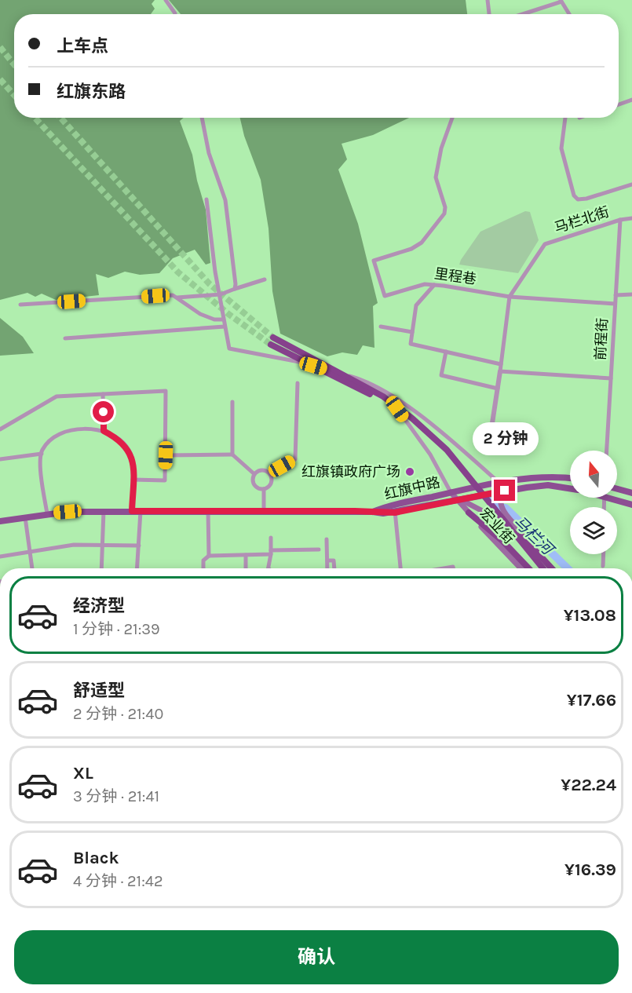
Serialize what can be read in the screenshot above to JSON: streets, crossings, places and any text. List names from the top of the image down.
{
  "streets": {
    "main road": ["红旗中路", "宏业街"],
    "street": ["马栏北街", "里程巷", "前程街"]
  },
  "crossings": [
    ["马栏北街", "里程巷"],
    ["马栏北街", "前程街"],
    ["里程巷", "前程街"],
    ["红旗中路", "宏业街"]
  ],
  "water": ["马栏河"],
  "places": ["红旗镇政府广场"],
  "north": "top",
  "page": {
    "banner": ["上车点", "红旗东路"],
    "bubble": "2 分钟",
    "list": [
      {
        "name": "经济型",
        "note": "1 分钟 · 21:39",
        "value": "¥13.08"
      },
      {
        "name": "舒适型",
        "note": "2 分钟 · 21:40",
        "value": "¥17.66"
      },
      {
        "name": "XL",
        "note": "3 分钟 · 21:41",
        "value": "¥22.24"
      },
      {
        "name": "Black",
        "note": "4 分钟 · 21:42",
        "value": "¥16.39"
      }
    ],
    "buttons": "确认"
  }
}
